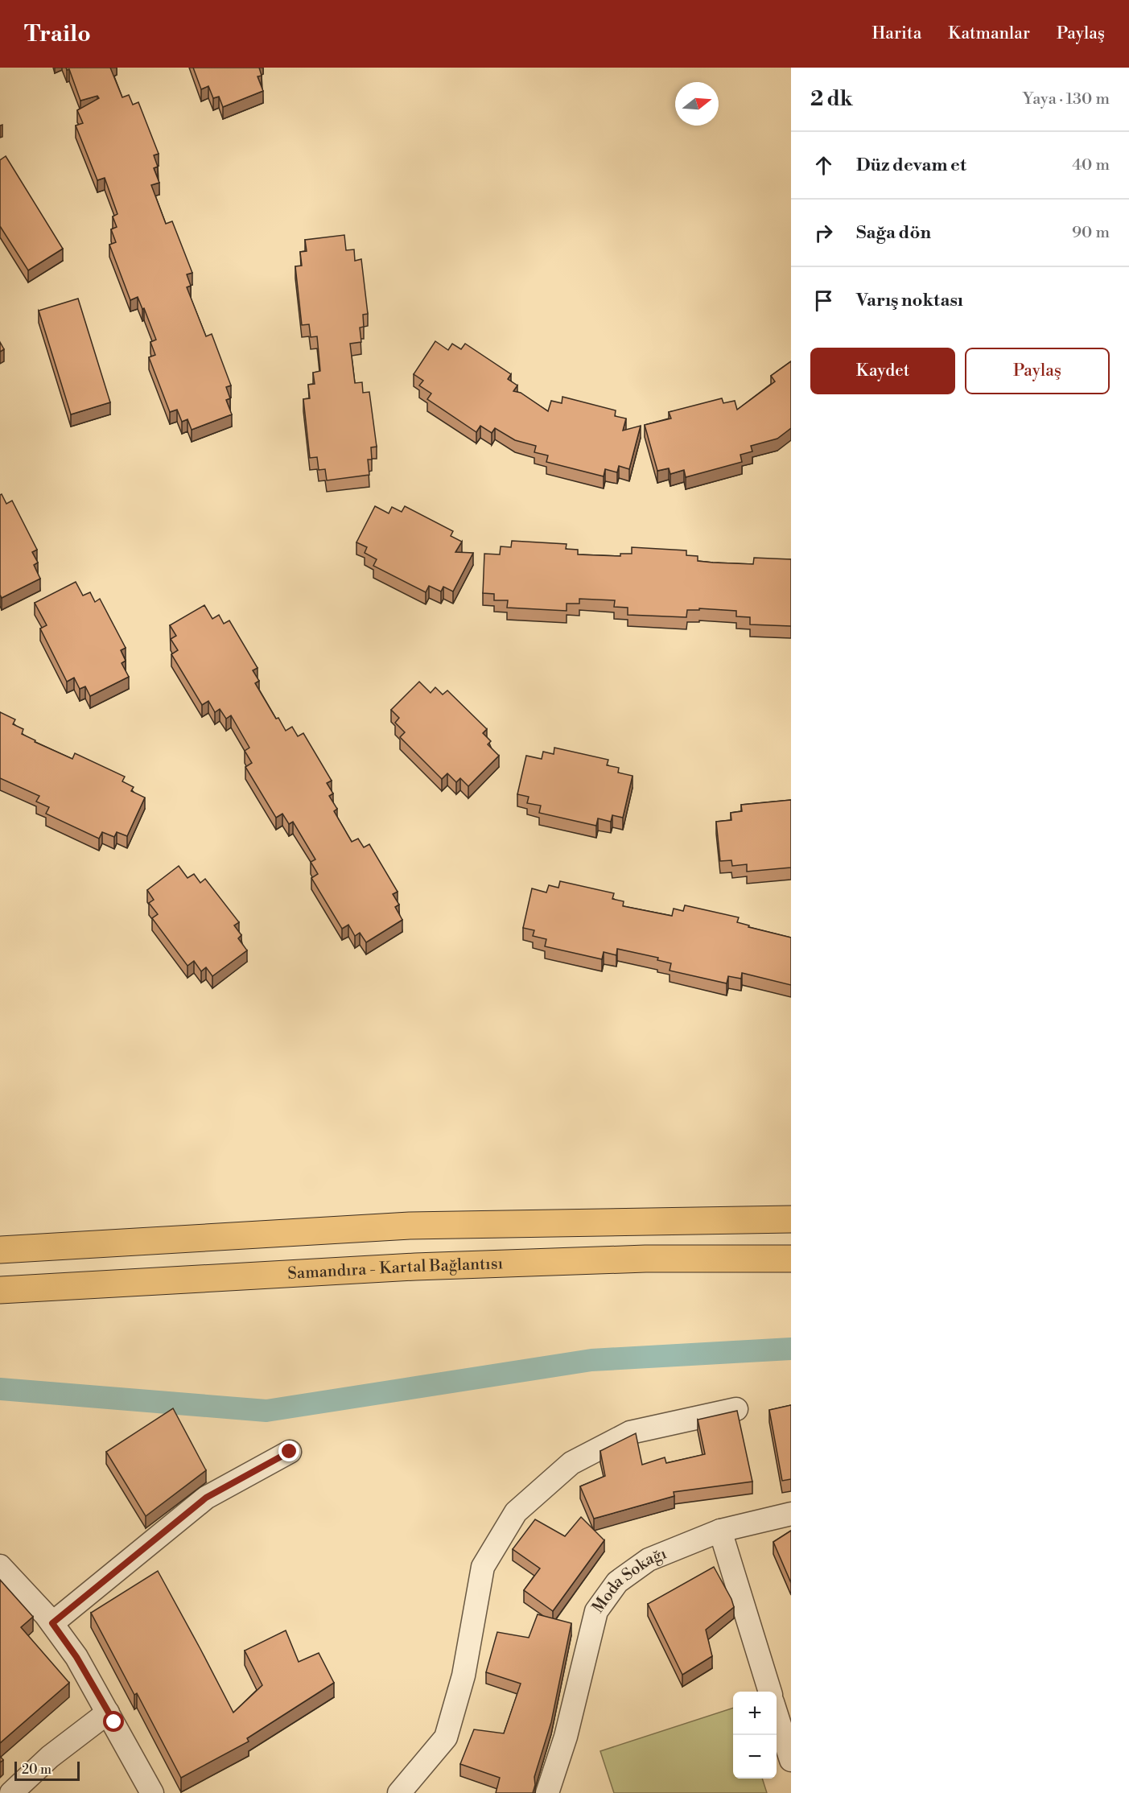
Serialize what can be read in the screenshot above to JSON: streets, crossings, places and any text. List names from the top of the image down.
{
  "streets": {
    "highway": ["Samandıra - Kartal Bağlantısı"],
    "street": ["Moda Sokağı"]
  },
  "scale_bar": "20 m",
  "north": "right",
  "page": {
    "header": "Trailo",
    "nav": ["Harita", "Katmanlar", "Paylaş"],
    "heading": ["2 dk", "Yaya · 130 m"],
    "list": [
      ["Düz devam et", "40 m"],
      ["Sağa dön", "90 m"],
      "Varış noktası"
    ],
    "buttons": ["Kaydet", "Paylaş"],
    "map_buttons": ["+", "−"],
    "scale": "20 m"
  }
}
